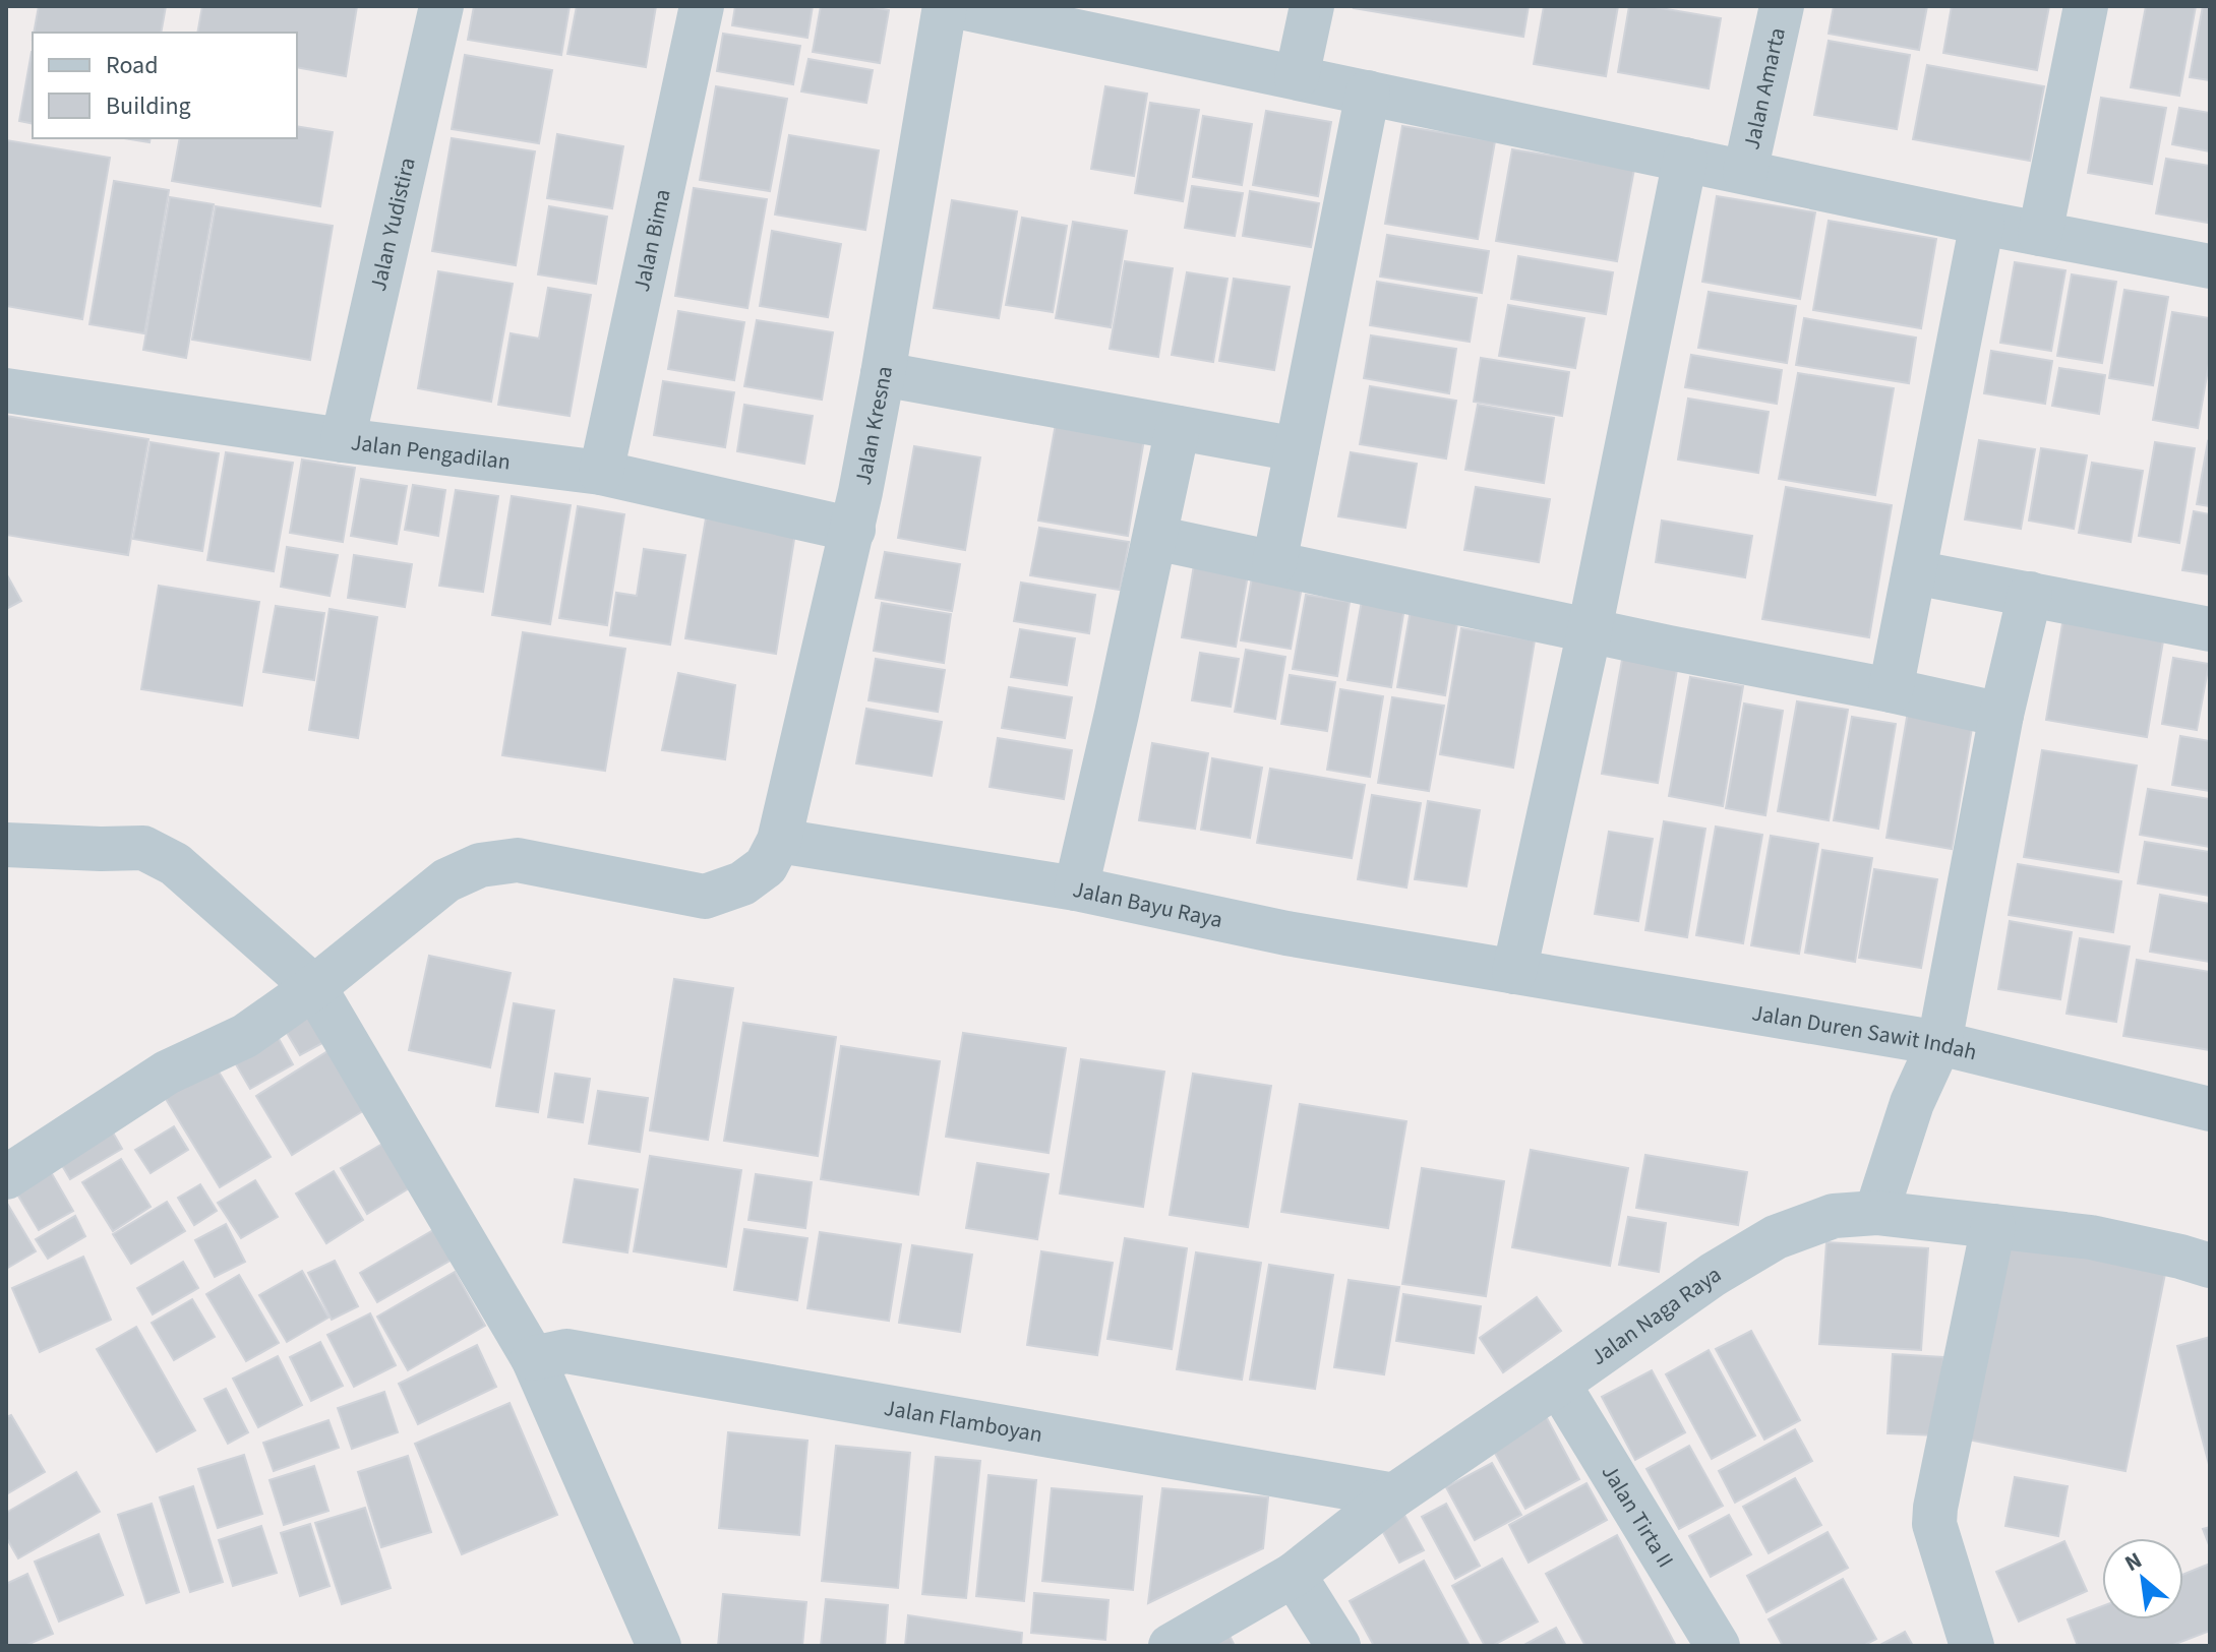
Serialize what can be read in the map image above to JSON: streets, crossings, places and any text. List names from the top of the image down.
{
  "streets": {
    "street": [
      "Jalan Amarta",
      "Jalan Yudistira",
      "Jalan Bima",
      "Jalan Kresna",
      "Jalan Pengadilan",
      "Jalan Bayu Raya",
      "Jalan Duren Sawit Indah",
      "Jalan Naga Raya",
      "Jalan Flamboyan",
      "Jalan Tirta II"
    ]
  },
  "crossings": [
    ["Jalan Yudistira", "Jalan Pengadilan"],
    ["Jalan Bima", "Jalan Pengadilan"],
    ["Jalan Kresna", "Jalan Pengadilan"],
    ["Jalan Kresna", "Jalan Bayu Raya"],
    ["Jalan Bayu Raya", "Jalan Duren Sawit Indah"],
    ["Jalan Naga Raya", "Jalan Flamboyan"],
    ["Jalan Naga Raya", "Jalan Tirta II"]
  ],
  "legend": ["Road", "Building"],
  "north": "top left"
}
